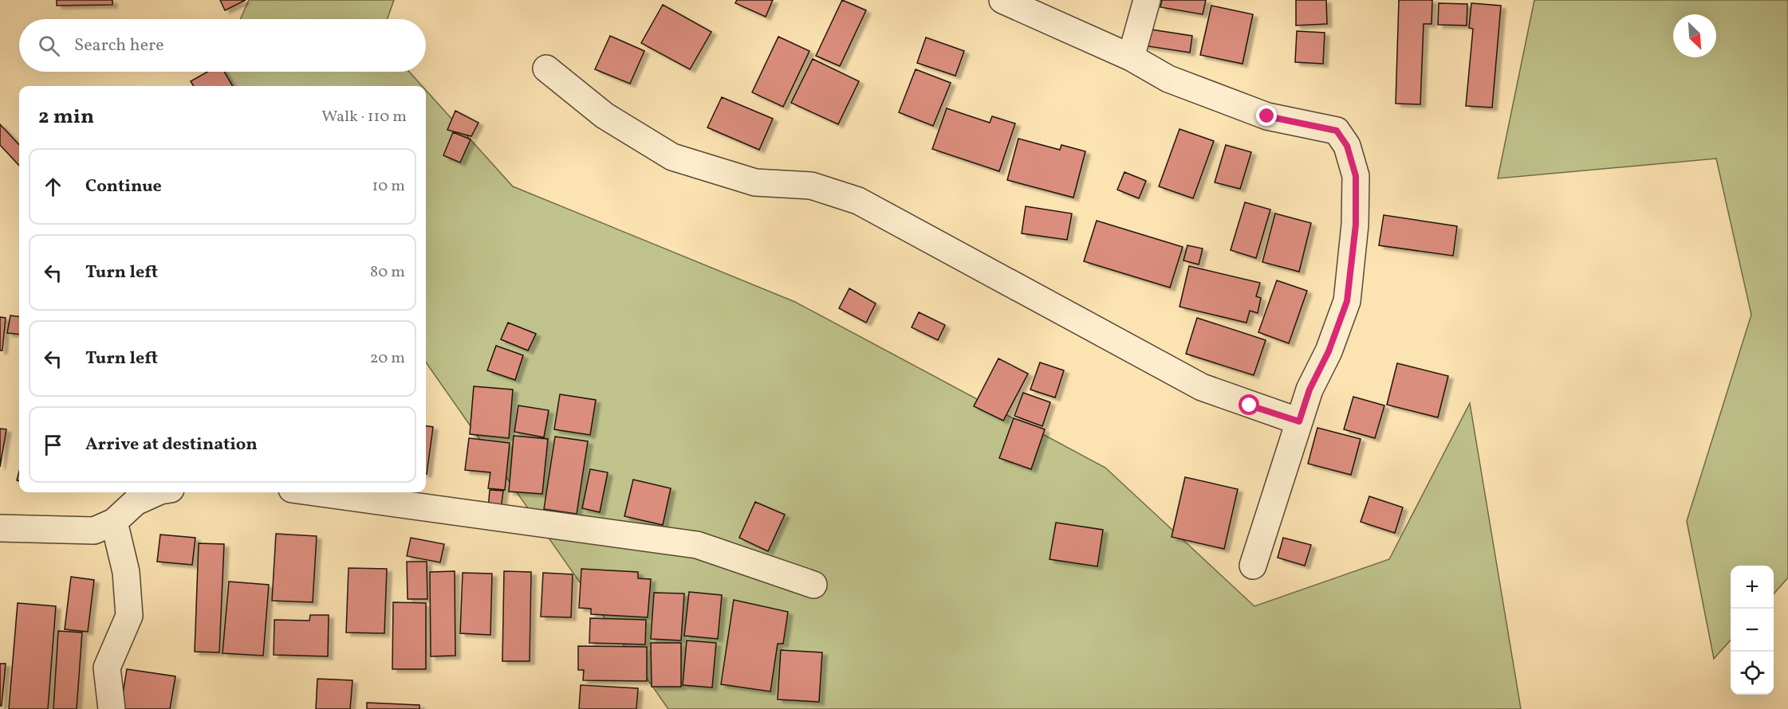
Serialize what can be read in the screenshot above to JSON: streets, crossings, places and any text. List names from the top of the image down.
{
  "north": "bottom right",
  "page": {
    "search": "Search here",
    "heading": ["2 min", "Walk · 110 m"],
    "list": [
      ["Continue", "10 m"],
      ["Turn left", "80 m"],
      ["Turn left", "20 m"],
      "Arrive at destination"
    ],
    "map_buttons": ["+", "−"]
  }
}
